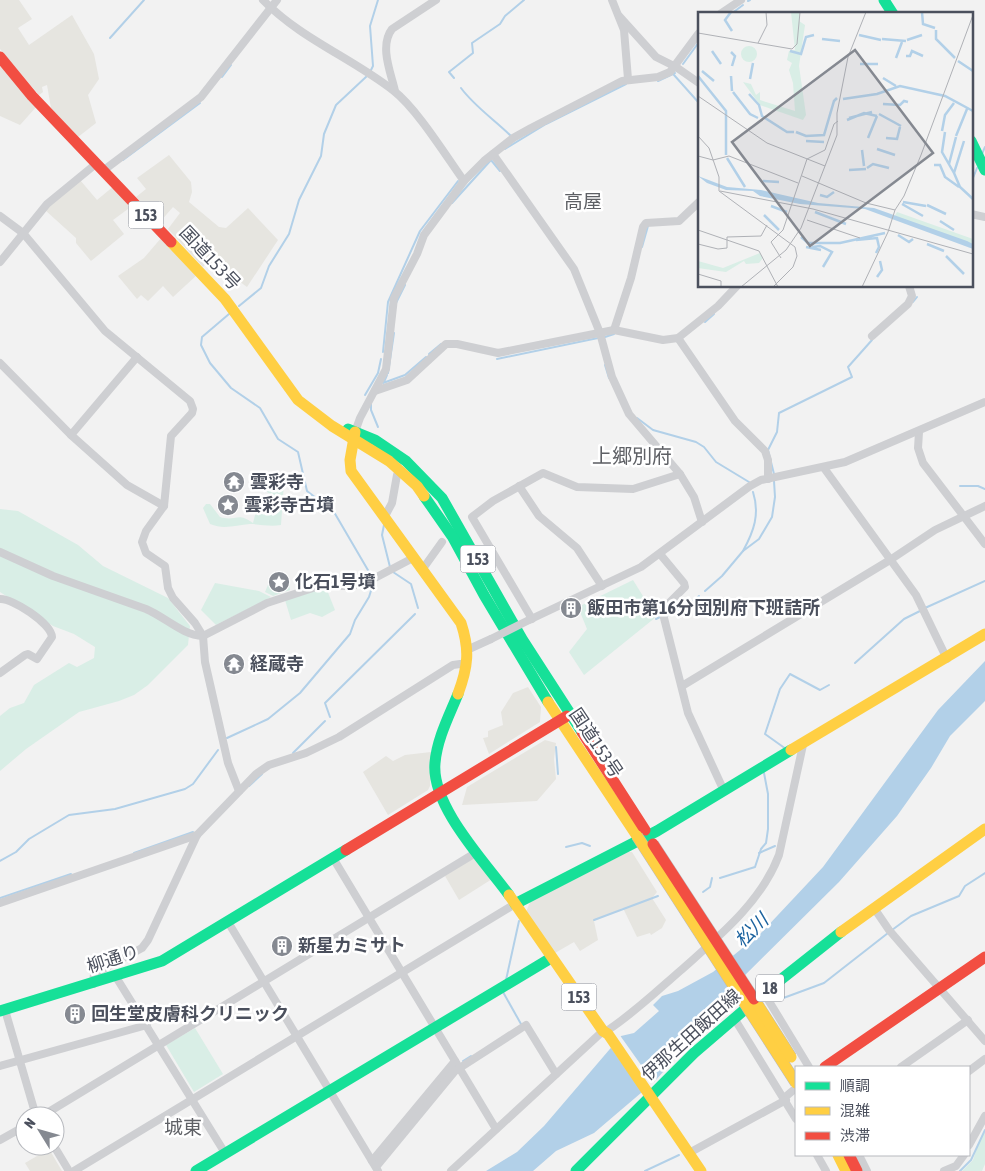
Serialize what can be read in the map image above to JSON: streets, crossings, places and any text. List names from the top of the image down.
{
  "streets": {
    "main road": [
      "153",
      "国道153号",
      "柳通り",
      "18",
      "伊那生田飯田線"
    ]
  },
  "crossings": [
    ["153", "国道153号"],
    ["153", "柳通り"],
    ["153", "伊那生田飯田線"],
    ["国道153号", "柳通り"]
  ],
  "districts": ["高屋", "上郷別府", "城東"],
  "water": ["松川"],
  "places": {
    "temple": ["雲彩寺", "経蔵寺"],
    "place": ["雲彩寺古墳", "化石1号墳"],
    "building": ["飯田市第16分団別府下班詰所", "新星カミサト", "回生堂皮膚科クリニック"]
  },
  "legend": ["順調", "混雑", "渋滞"],
  "north": "top left"
}
